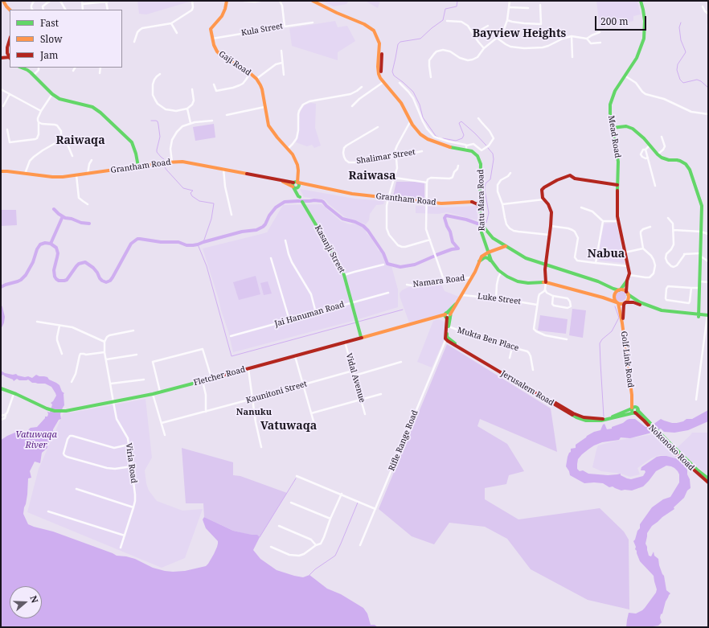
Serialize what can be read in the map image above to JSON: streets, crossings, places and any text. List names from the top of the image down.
{
  "streets": {
    "main road": [
      "Gaji Road",
      "Mead Road",
      "Grantham Road",
      "Ratu Mara Road",
      "Kasanji Street",
      "Golf Link Road",
      "Fletcher Road",
      "Jerusalem Road",
      "Nokonoko Road"
    ],
    "street": [
      "Kula Street",
      "Shalimar Street",
      "Namara Road",
      "Luke Street",
      "Jai Hanuman Road",
      "Mukta Ben Place",
      "Vidal Avenue",
      "Kaunitoni Street",
      "Rifle Range Road",
      "Viria Road"
    ]
  },
  "crossings": [
    ["Kula Street", "Gaji Road"],
    ["Gaji Road", "Grantham Road"],
    ["Mead Road", "Ratu Mara Road"],
    ["Mead Road", "Golf Link Road"],
    ["Grantham Road", "Ratu Mara Road"],
    ["Grantham Road", "Kasanji Street"],
    ["Ratu Mara Road", "Golf Link Road"],
    ["Kasanji Street", "Jai Hanuman Road"],
    ["Kasanji Street", "Fletcher Road"],
    ["Golf Link Road", "Jerusalem Road"],
    ["Fletcher Road", "Vidal Avenue"],
    ["Fletcher Road", "Viria Road"],
    ["Vidal Avenue", "Kaunitoni Street"],
    ["Jerusalem Road", "Rifle Range Road"],
    ["Jerusalem Road", "Nokonoko Road"]
  ],
  "districts": [
    "Bayview Heights",
    "Raiwaqa",
    "Raiwasa",
    "Nabua",
    "Nanuku",
    "Vatuwaqa"
  ],
  "water": ["Vatuwaqa River"],
  "legend": ["Fast", "Slow", "Jam"],
  "scale_bar": "200 m",
  "north": "right"
}
